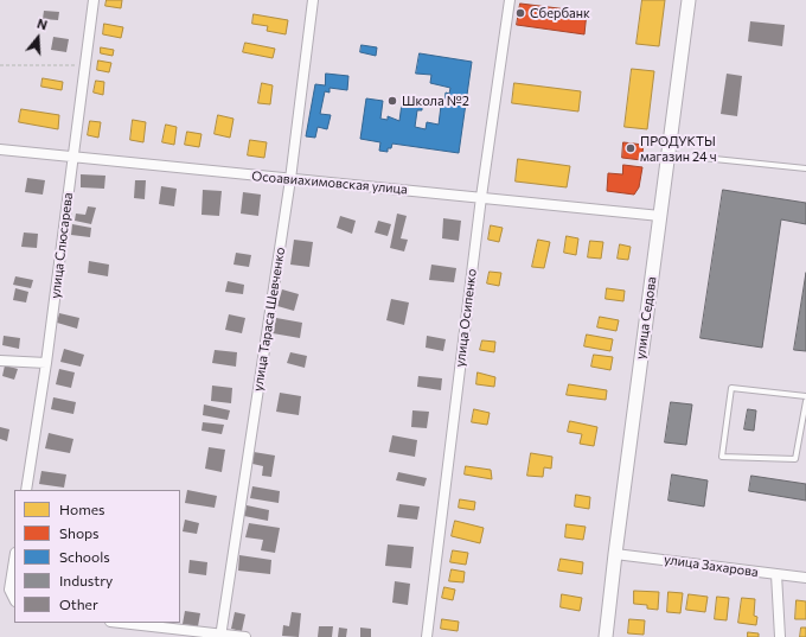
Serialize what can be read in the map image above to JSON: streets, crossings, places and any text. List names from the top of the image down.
{
  "streets": {
    "main road": ["улица Седова"],
    "street": [
      "Осоавиахимовская улица",
      "улица Слюсарева",
      "улица Осипенко",
      "улица Тараса Шевченко",
      "улица Захарова"
    ]
  },
  "crossings": [
    ["Осоавиахимовская улица", "улица Слюсарева"],
    ["Осоавиахимовская улица", "улица Осипенко"],
    ["Осоавиахимовская улица", "улица Седова"],
    ["Осоавиахимовская улица", "улица Тараса Шевченко"],
    ["улица Седова", "улица Захарова"]
  ],
  "places": ["Сбербанк", "Школа №2", "ПРОДУКТЫ магазин 24 ч"],
  "legend": [
    "Homes",
    "Shops",
    "Schools",
    "Industry",
    "Other"
  ],
  "north": "top"
}
